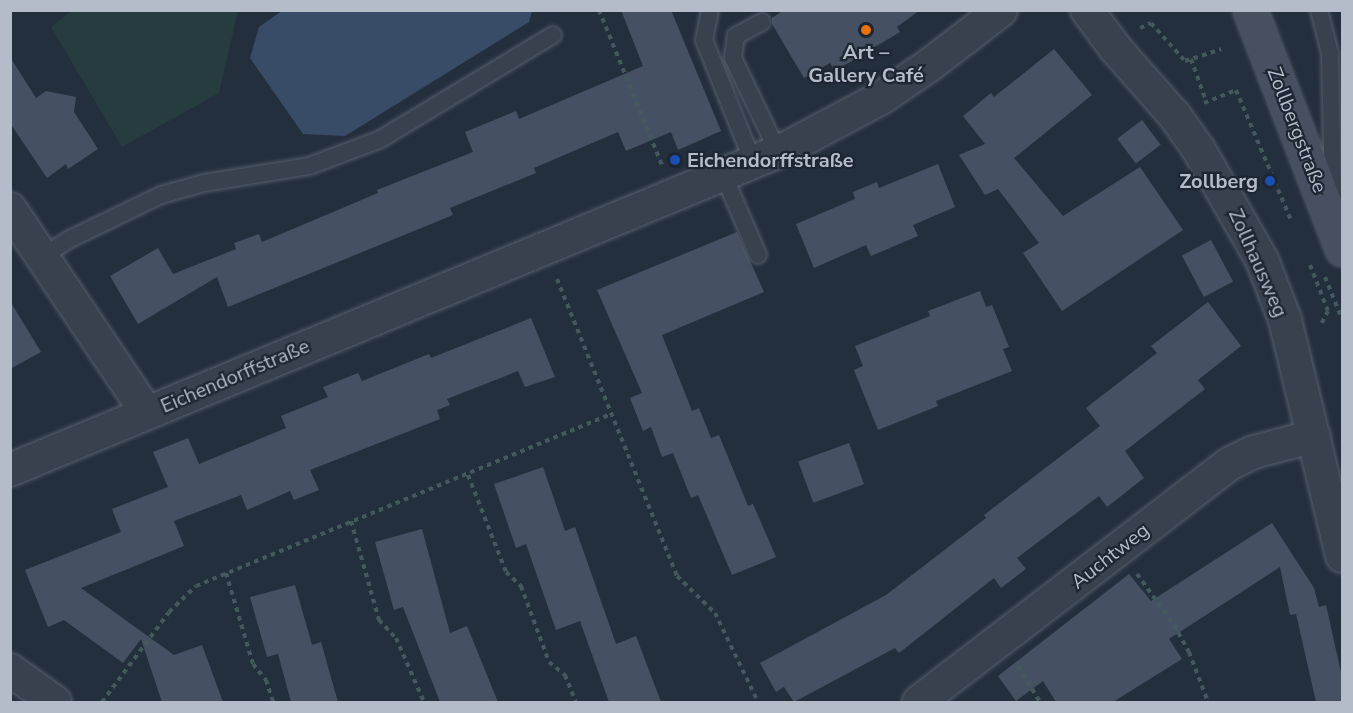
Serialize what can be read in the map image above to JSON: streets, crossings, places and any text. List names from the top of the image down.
{
  "streets": {
    "main road": ["Zollbergstraße"],
    "street": ["Zollhausweg", "Eichendorffstraße", "Auchtweg"]
  },
  "crossings": [
    ["Zollhausweg", "Auchtweg"]
  ],
  "places": ["Art – Gallery Café", "Eichendorffstraße", "Zollberg"]
}
